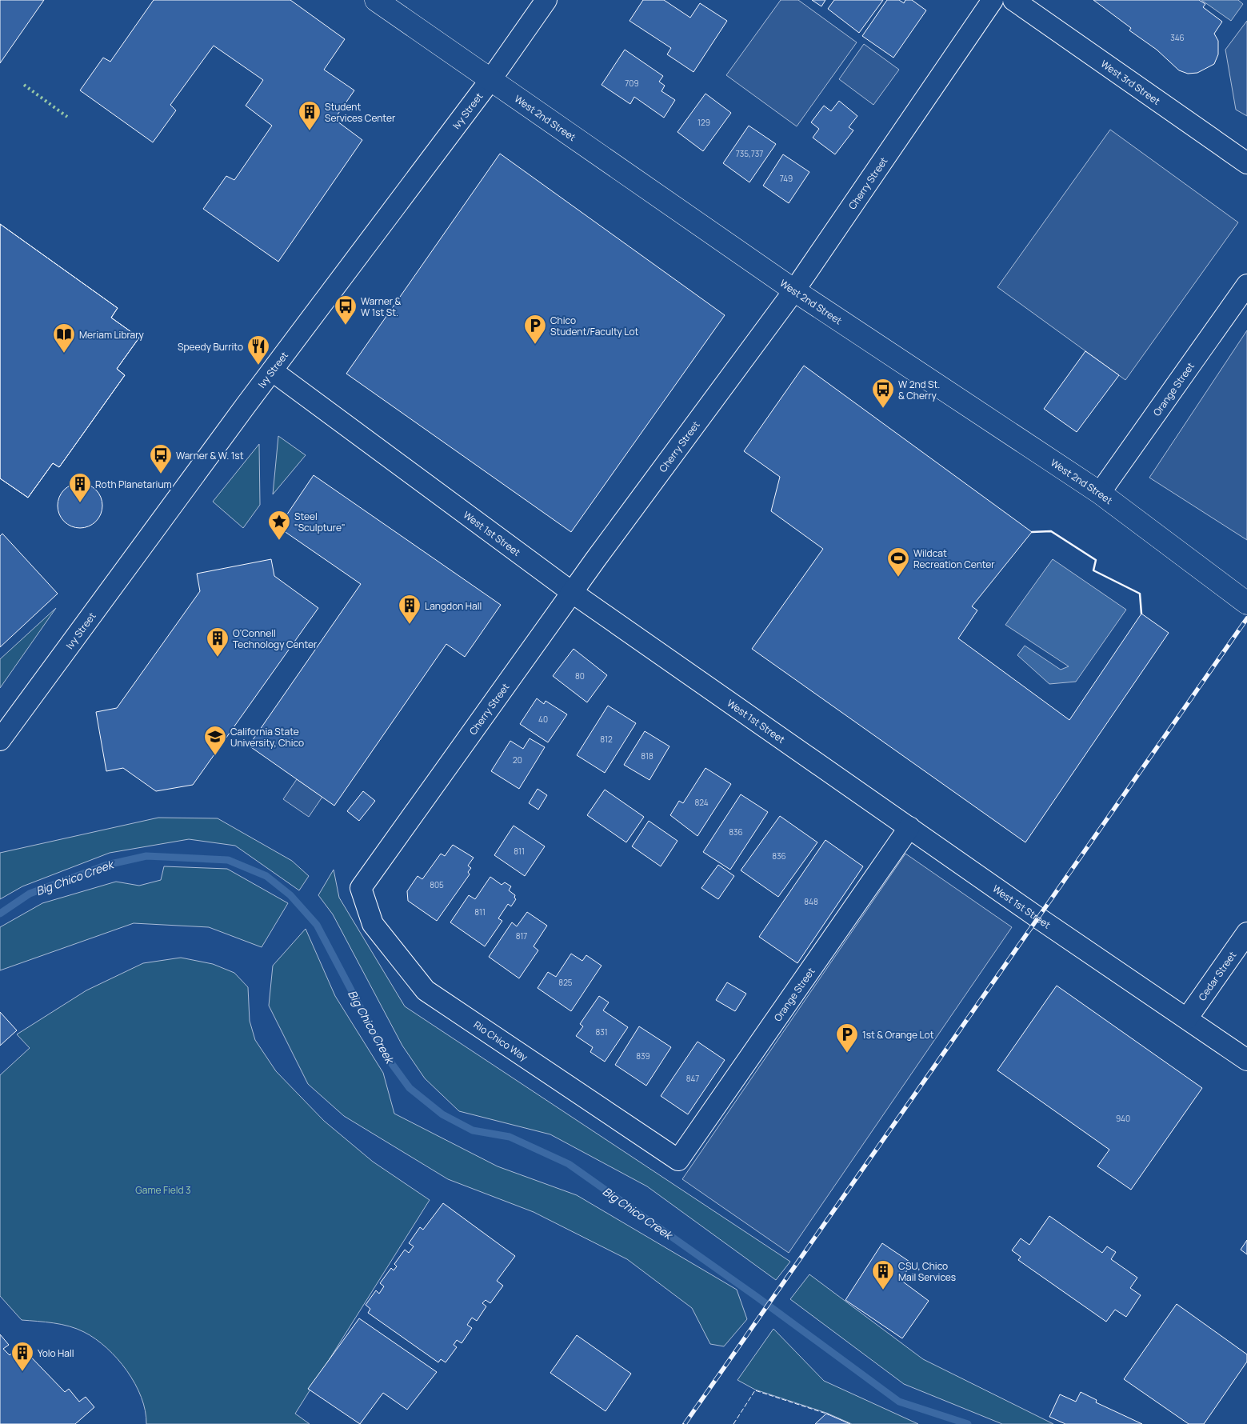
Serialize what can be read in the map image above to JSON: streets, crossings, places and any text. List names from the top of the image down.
{
  "streets": {
    "street": [
      "West 3rd Street",
      "Ivy Street",
      "West 2nd Street",
      "Cherry Street",
      "Orange Street",
      "West 1st Street",
      "Cedar Street",
      "Rio Chico Way"
    ]
  },
  "crossings": [
    ["Ivy Street", "West 2nd Street"],
    ["Ivy Street", "West 1st Street"],
    ["West 2nd Street", "Cherry Street"],
    ["West 2nd Street", "Orange Street"],
    ["Cherry Street", "West 1st Street"],
    ["Cherry Street", "Rio Chico Way"],
    ["Orange Street", "West 1st Street"],
    ["Orange Street", "Rio Chico Way"],
    ["West 1st Street", "Cedar Street"]
  ],
  "water": ["Big Chico Creek"],
  "parks": ["Game Field 3"],
  "places": {
    "building": [
      "Student Services Center",
      "Roth Planetarium",
      "Langdon Hall",
      "O'Connell Technology Center",
      "CSU, Chico Mail Services",
      "Yolo Hall"
    ],
    "bus stop": ["Warner & W 1st St.", "W 2nd St. & Cherry", "Warner & W. 1st"],
    "parking": ["Chico Student/Faculty Lot", "1st & Orange Lot"],
    "library": ["Meriam Library"],
    "restaurant": ["Speedy Burrito"],
    "place": ["Steel \"Sculpture\""],
    "sports": ["Wildcat Recreation Center"],
    "school or university": ["California State University, Chico"]
  },
  "house_numbers": [
    "346",
    "709",
    "129",
    "735,737",
    "749",
    "80",
    "40",
    "812",
    "818",
    "20",
    "824",
    "836",
    "811",
    "836",
    "805",
    "848",
    "811",
    "817",
    "825",
    "831",
    "839",
    "847",
    "940"
  ]
}
